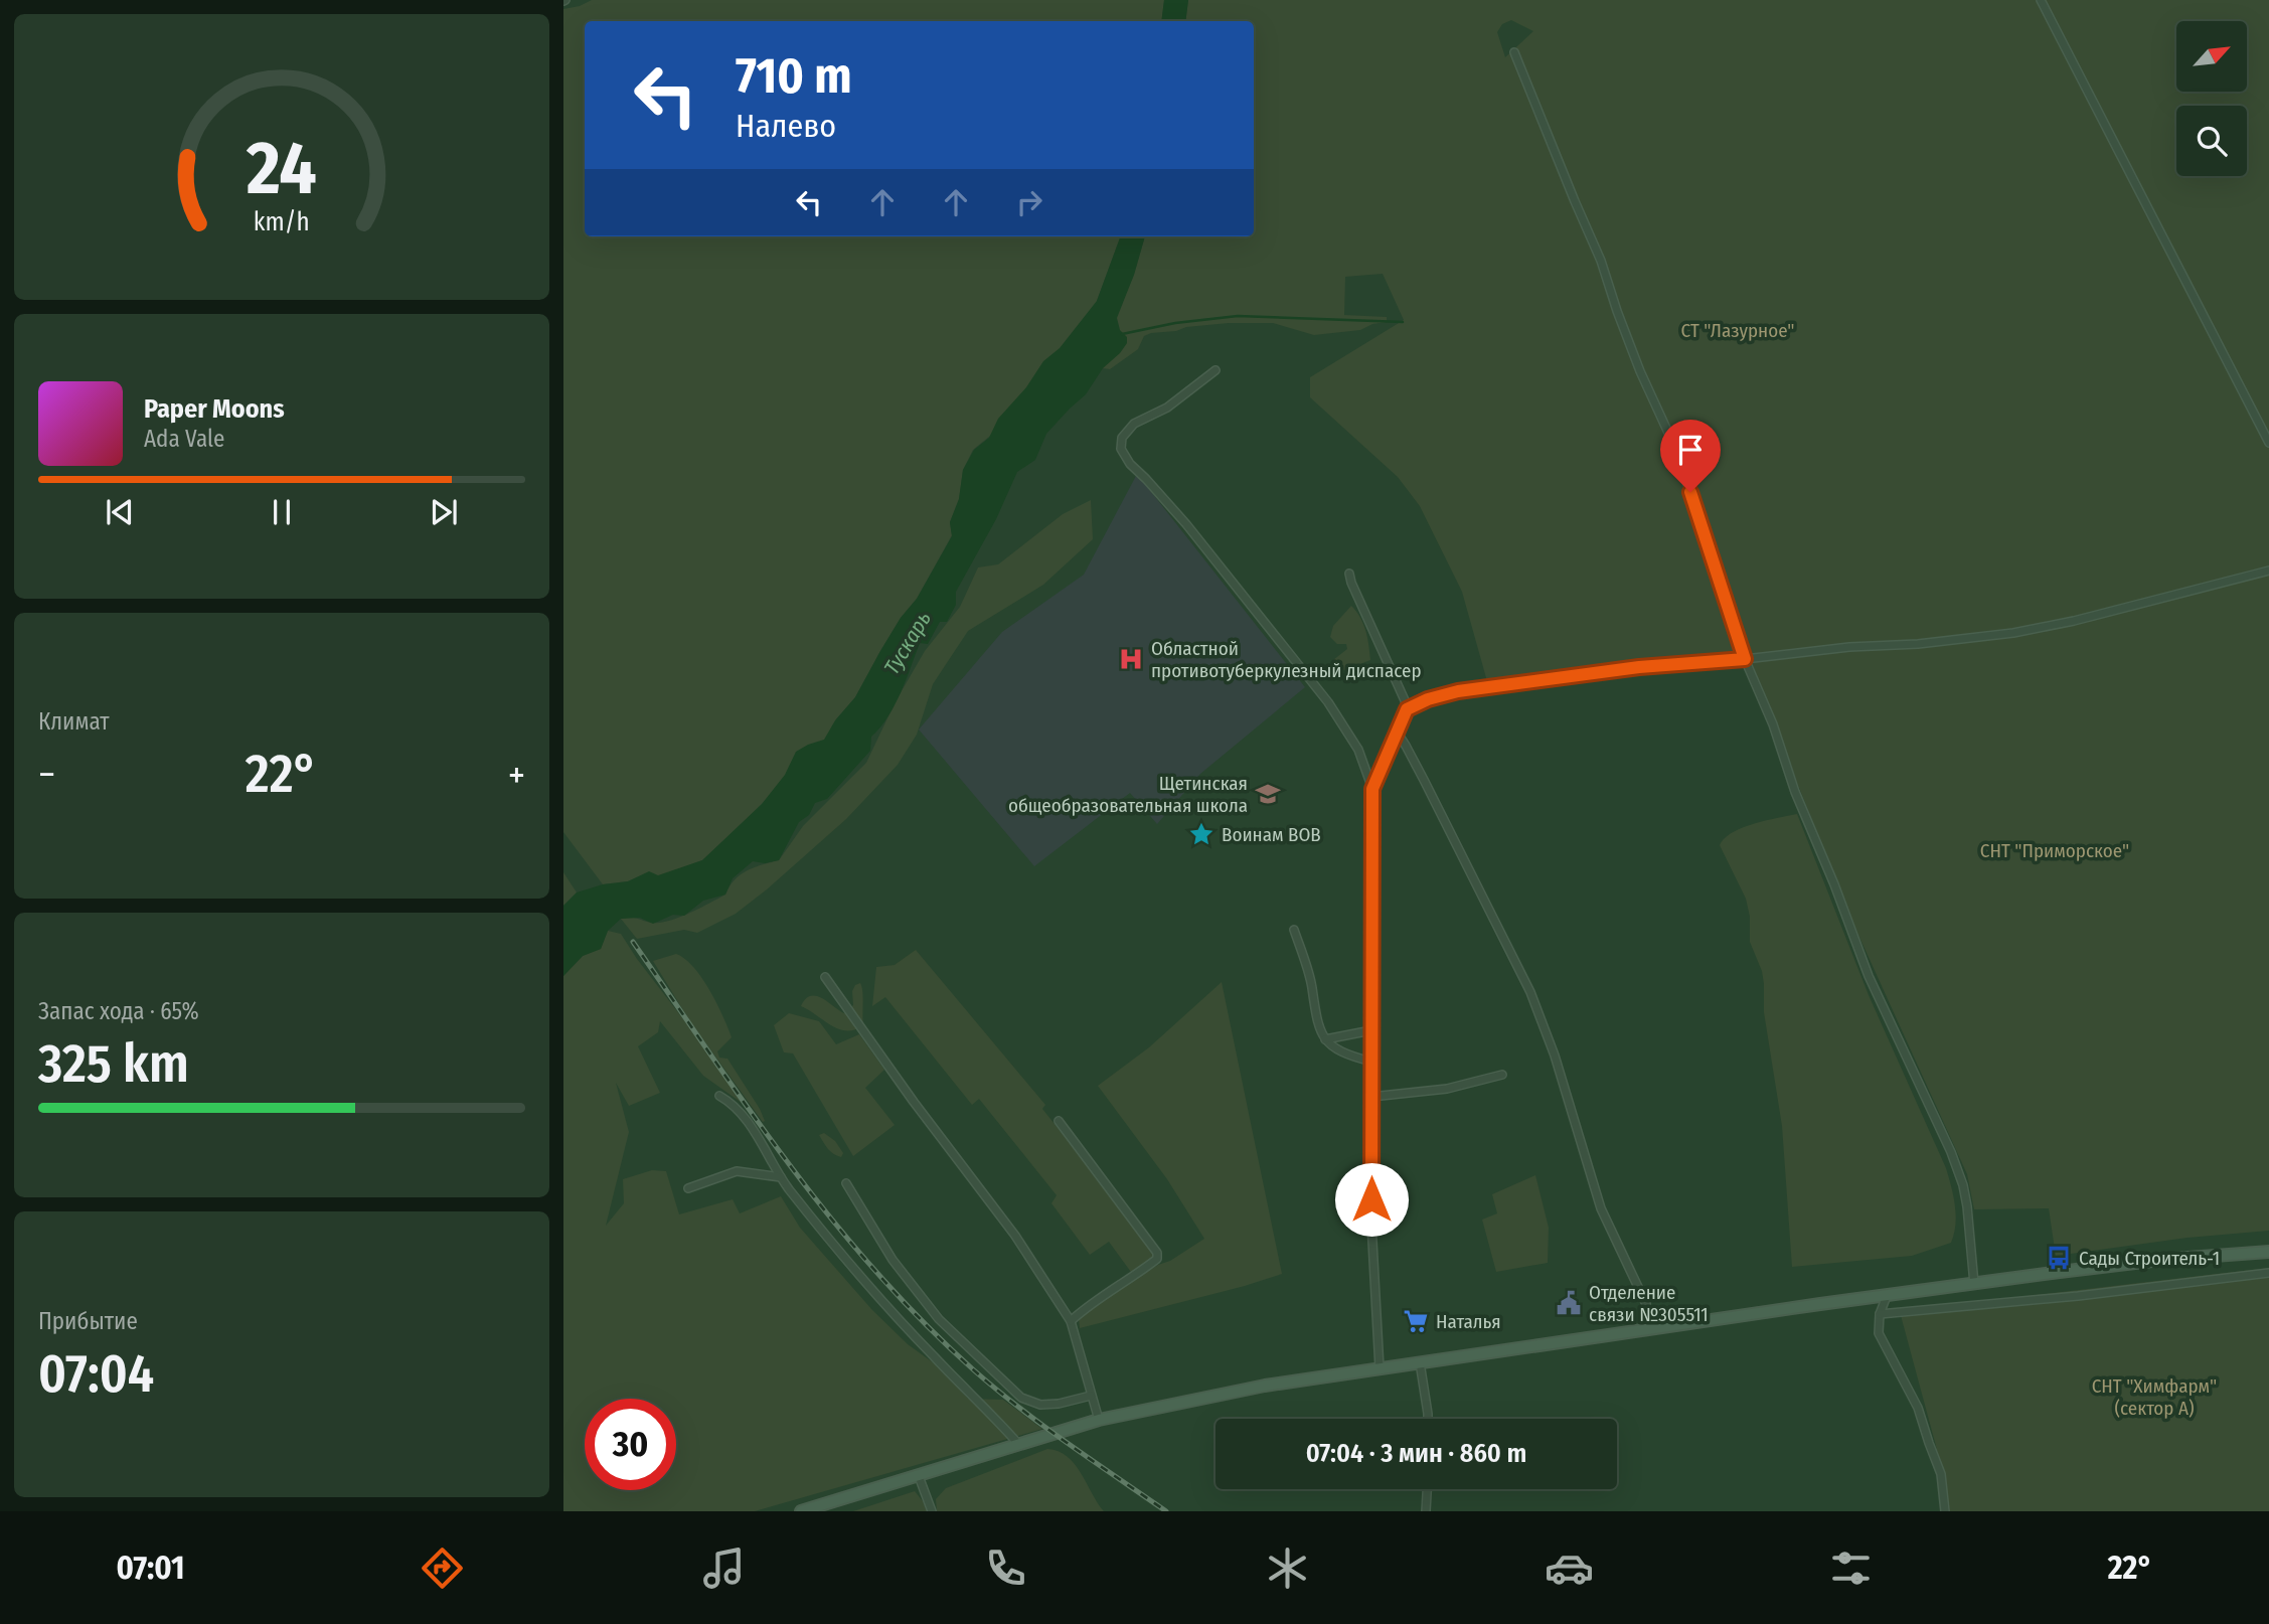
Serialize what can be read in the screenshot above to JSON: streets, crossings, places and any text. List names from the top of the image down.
{
  "water": ["Тускарь"],
  "parks": ["СТ \"Лазурное\"", "СНТ \"Приморское\"", "СНТ \"Химфарм\" (сектор А)"],
  "places": {
    "hospital": ["Областной противотуберкулезный диспасер"],
    "school or university": ["Щетинская общеобразовательная школа"],
    "place": ["Воинам ВОВ"],
    "bus stop": ["Сады Строитель-1"],
    "public building": ["Отделение связи №305511"],
    "supermarket": ["Наталья"]
  },
  "north": "top right",
  "page": {
    "turn": ["710 m", "Налево"],
    "song": ["Paper Moons", "Ada Vale"],
    "tile": [
      "Климат",
      ["Запас хода · 65%", "325 km"],
      ["Прибытие", "07:04"]
    ],
    "heat": ["−", "22°", "+"],
    "limit": "30",
    "trip": "07:04 · 3 мин · 860 m",
    "tabs": ["07:01", "22°"],
    "gauge": ["24", "km/h"]
  }
}
